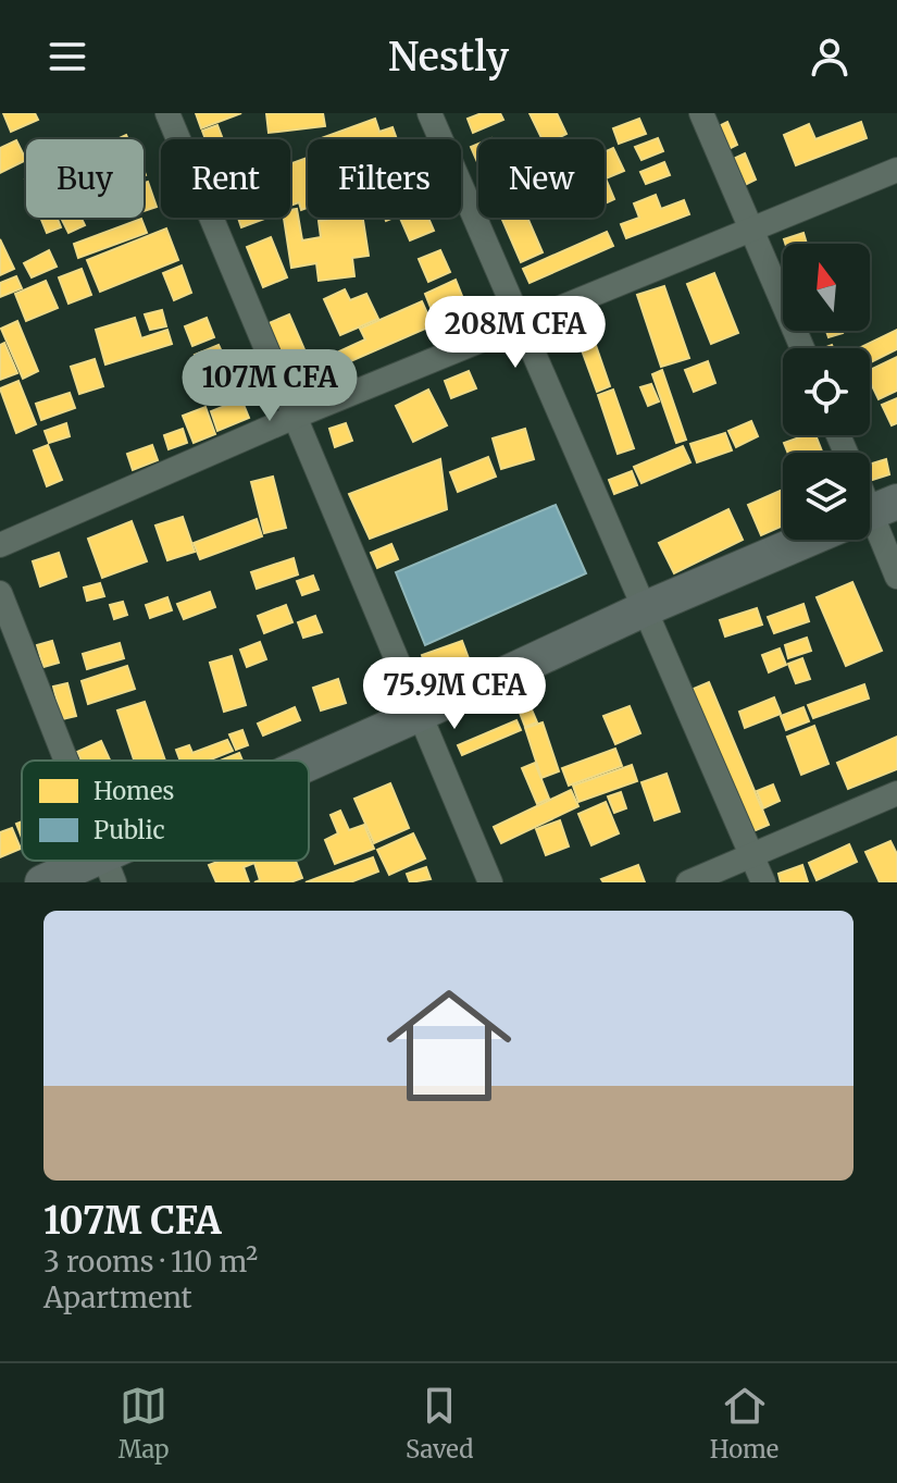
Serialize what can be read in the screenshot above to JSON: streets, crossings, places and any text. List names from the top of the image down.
{
  "legend": ["Homes", "Public"],
  "north": "top",
  "page": {
    "header": "Nestly",
    "chip": [
      "Buy",
      "Rent",
      "Filters",
      "New"
    ],
    "price": ["208M CFA", "107M CFA", "75.9M CFA"],
    "list": [
      {
        "name": "107M CFA",
        "note": "3 rooms · 110 m² · Apartment"
      }
    ],
    "tabs": ["Map", "Saved", "Home"]
  }
}
